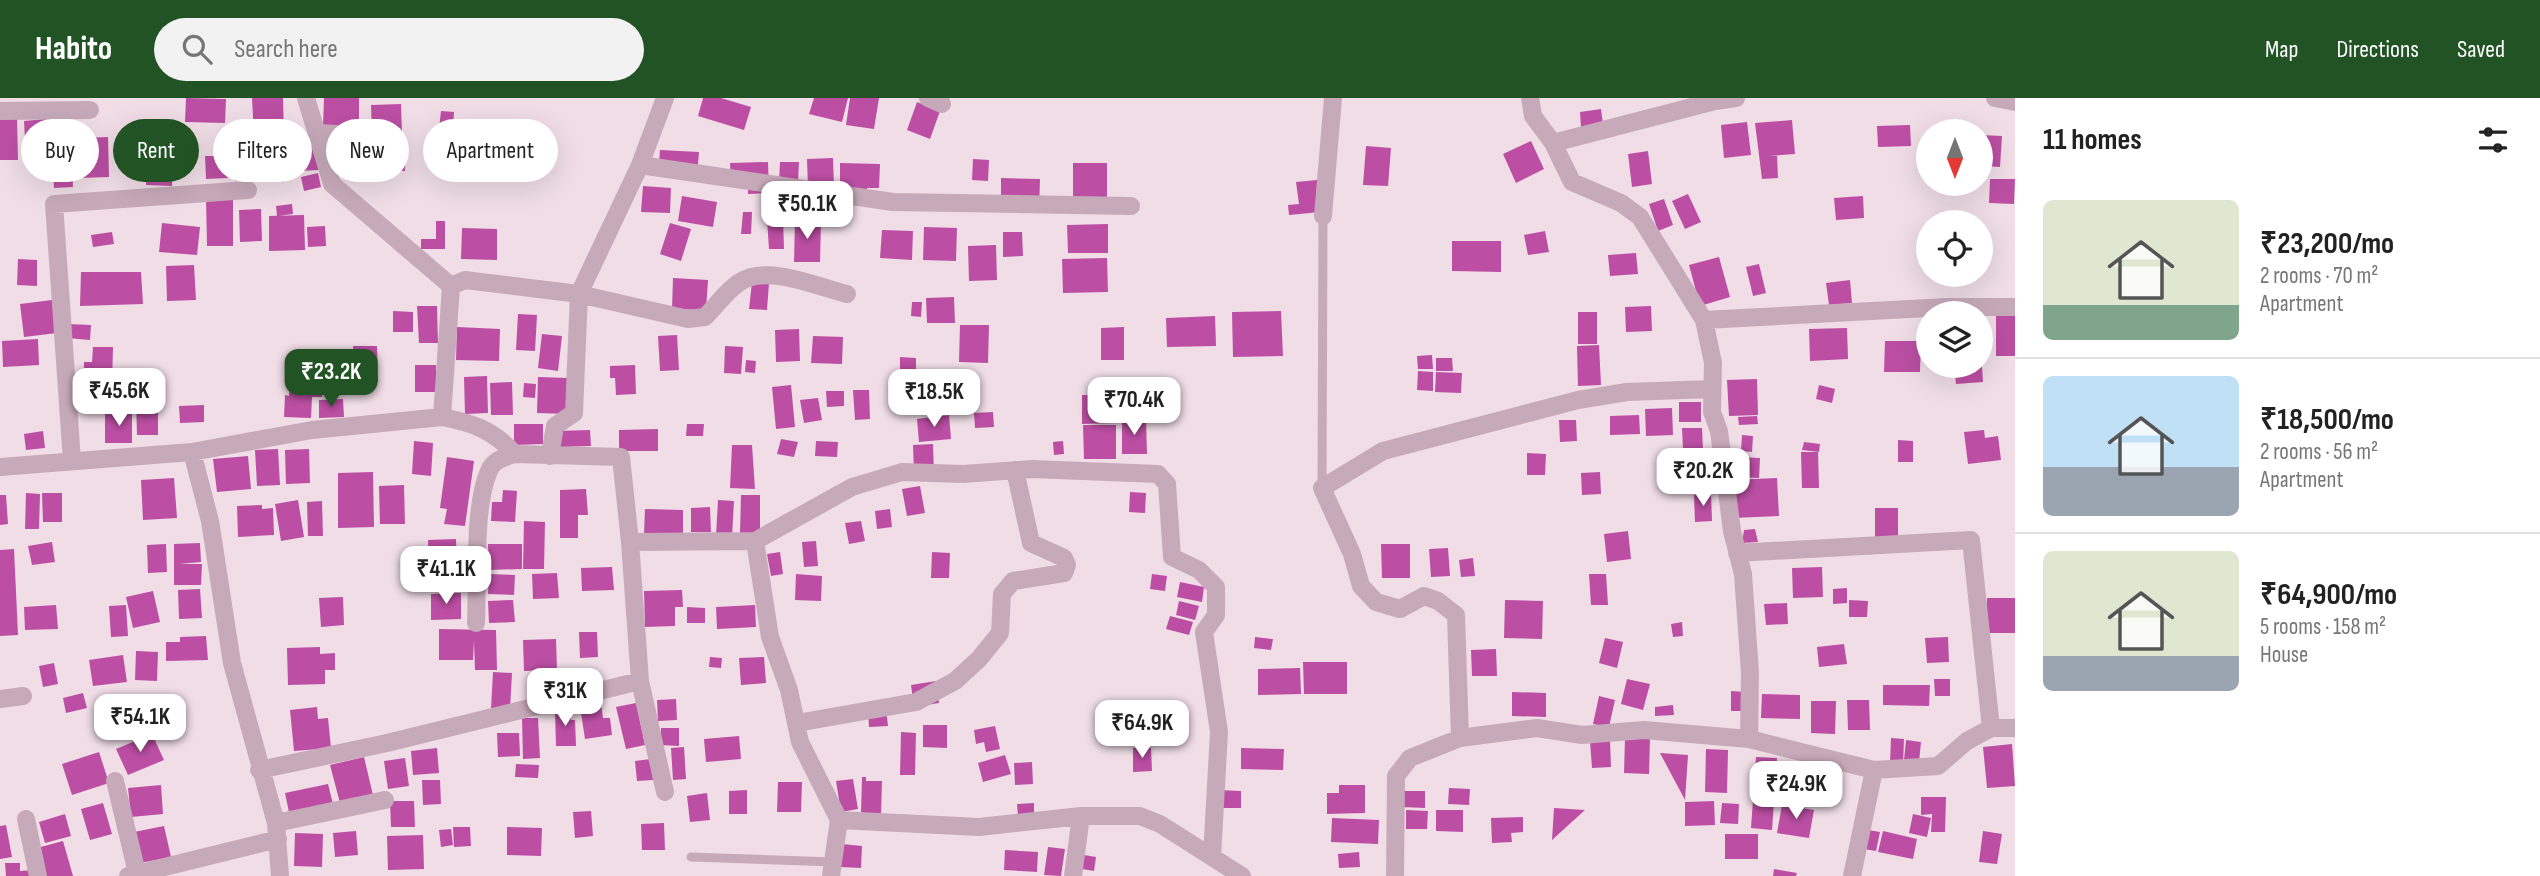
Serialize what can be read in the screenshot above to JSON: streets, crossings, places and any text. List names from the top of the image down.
{
  "north": "bottom",
  "page": {
    "header": "Habito",
    "search": "Search here",
    "nav": ["Map", "Directions", "Saved"],
    "heading": "11 homes",
    "chip": [
      "Buy",
      "Rent",
      "Filters",
      "New",
      "Apartment"
    ],
    "price": [
      "₹50.1K",
      "₹23.2K",
      "₹45.6K",
      "₹18.5K",
      "₹70.4K",
      "₹20.2K",
      "₹41.1K",
      "₹31K",
      "₹54.1K",
      "₹64.9K",
      "₹24.9K"
    ],
    "list": [
      {
        "name": "₹23,200/mo",
        "note": "2 rooms · 70 m² · Apartment"
      },
      {
        "name": "₹18,500/mo",
        "note": "2 rooms · 56 m² · Apartment"
      },
      {
        "name": "₹64,900/mo",
        "note": "5 rooms · 158 m² · House"
      }
    ]
  }
}
